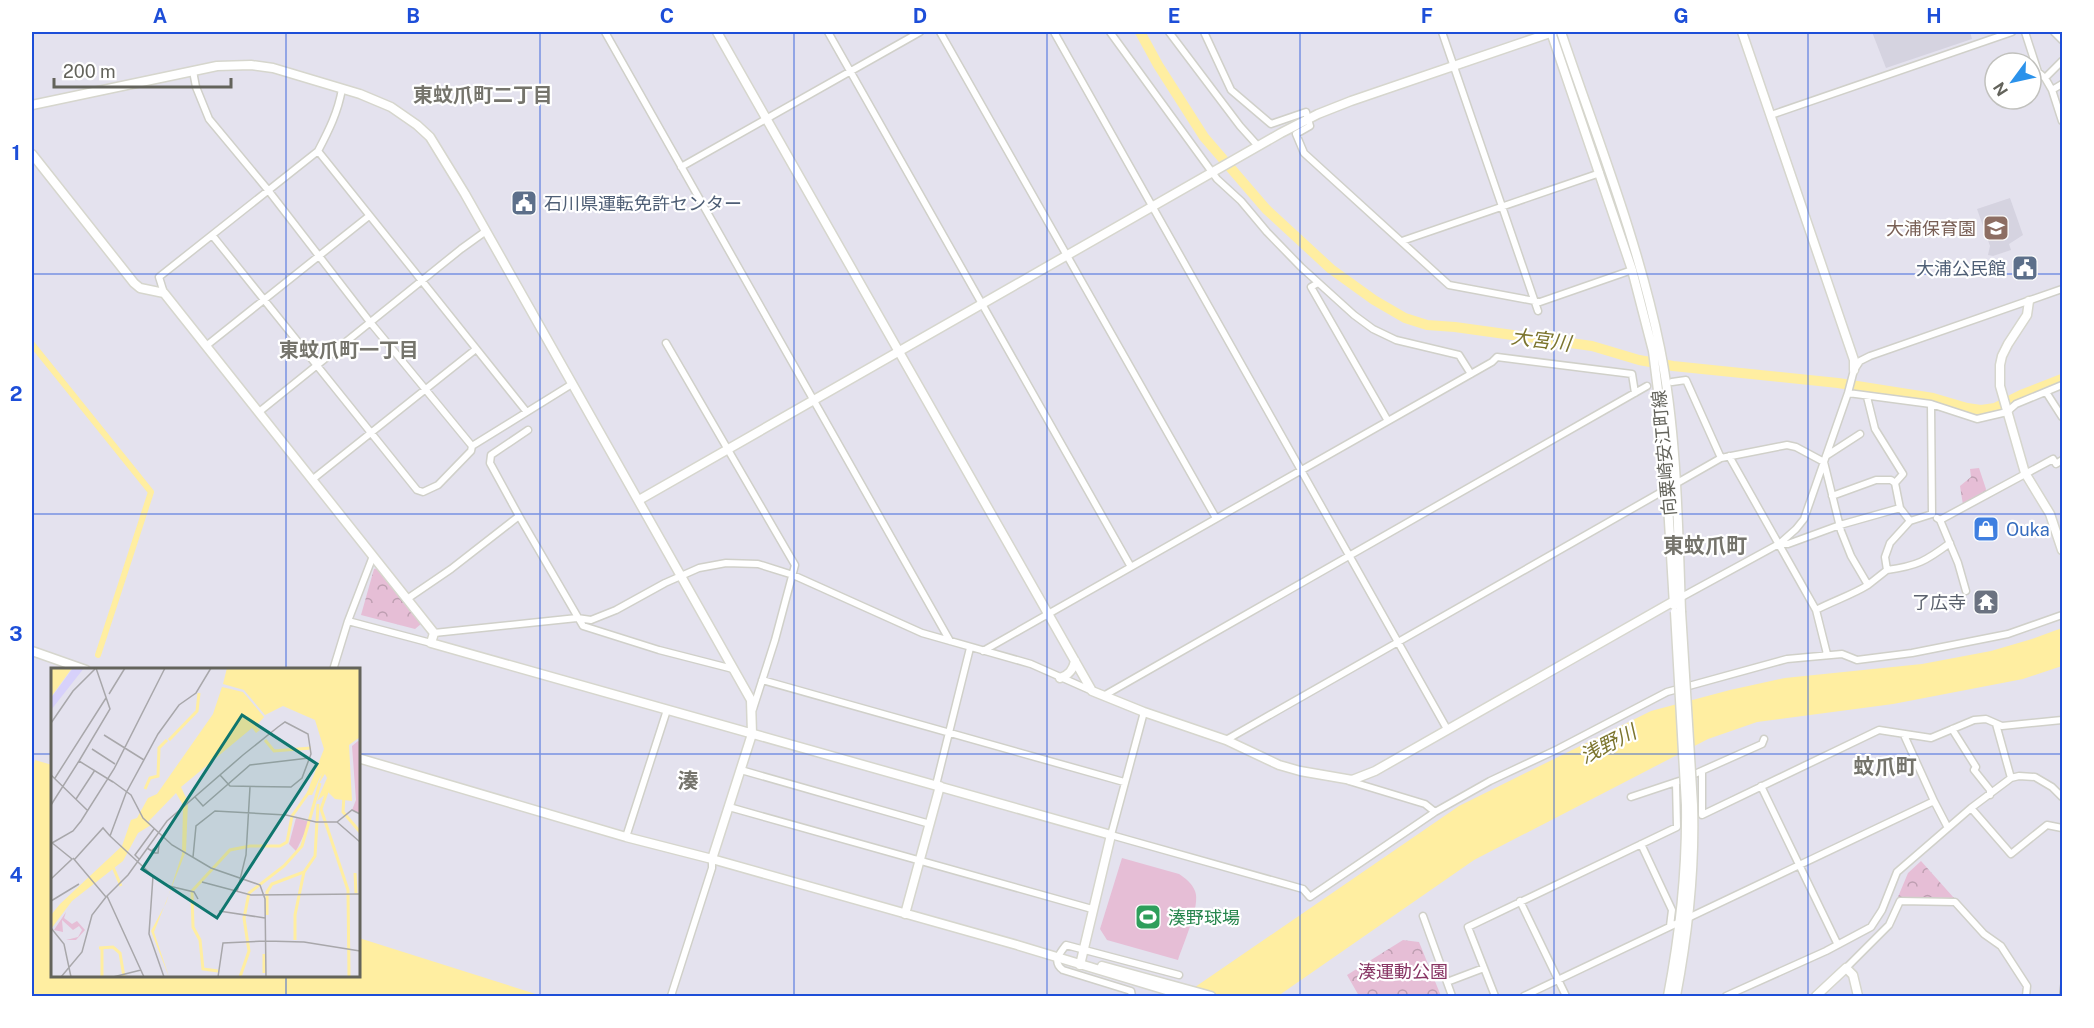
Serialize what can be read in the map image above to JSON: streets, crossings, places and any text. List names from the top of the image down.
{
  "streets": {
    "street": ["向粟崎安江町線"]
  },
  "districts": [
    "東蚊爪町二丁目",
    "東蚊爪町一丁目",
    "東蚊爪町",
    "蚊爪町",
    "湊"
  ],
  "water": ["大宮川", "浅野川"],
  "parks": ["湊運動公園"],
  "places": {
    "public building": ["石川県運転免許センター", "大浦公民館"],
    "school or university": ["大浦保育園"],
    "shop": ["Ouka"],
    "temple": ["了広寺"],
    "sports": ["湊野球場"]
  },
  "scale_bar": "200 m",
  "north": "bottom left",
  "grid": {
    "columns": [
      "A",
      "B",
      "C",
      "D",
      "E",
      "F",
      "G",
      "H"
    ],
    "rows": [
      "1",
      "2",
      "3",
      "4"
    ]
  }
}
